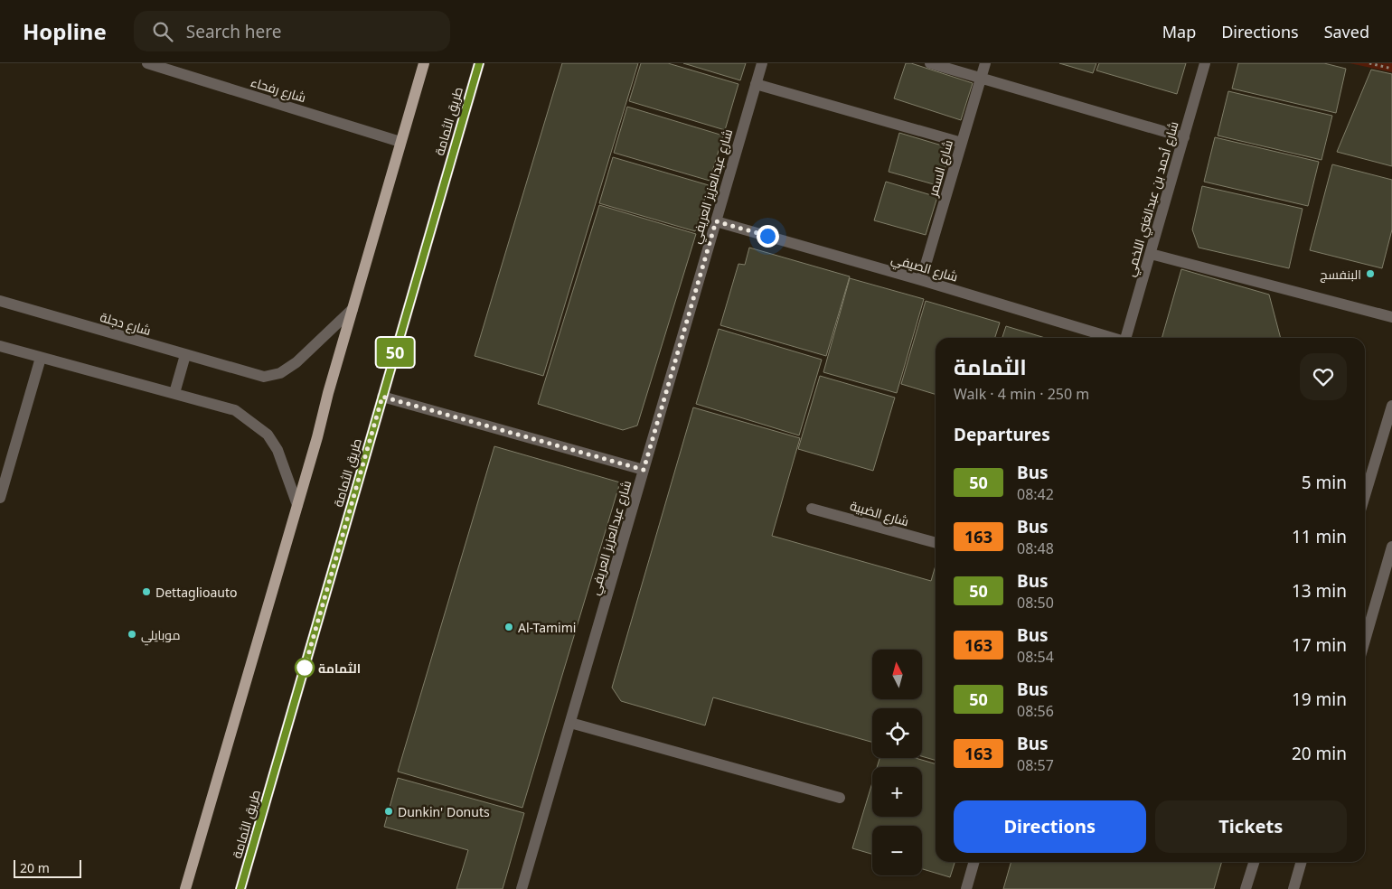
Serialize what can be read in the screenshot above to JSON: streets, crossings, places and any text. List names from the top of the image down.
{
  "streets": {
    "main road": ["طريق الثمامة"],
    "street": [
      "شارع رفحاء",
      "شارع السمر",
      "شارع عبدالعزيز العريفي",
      "شارع أحمد بن عبدالغني اللخمي",
      "شارع الصيفي",
      "شارع دجلة",
      "شارع الضبية"
    ]
  },
  "crossings": [
    ["شارع السمر", "شارع الصيفي"],
    ["شارع عبدالعزيز العريفي", "شارع الصيفي"]
  ],
  "places": [
    "البنفسج",
    "Dettaglioauto",
    "Al-Tamimi",
    "موبايلي",
    "الثمامة",
    "Dunkin' Donuts"
  ],
  "lines": ["bus line 50"],
  "scale_bar": "20 m",
  "north": "top",
  "page": {
    "header": "Hopline",
    "search": "Search here",
    "nav": ["Map", "Directions", "Saved"],
    "on_map": "50",
    "heading": [
      ["الثمامة", "Walk · 4 min · 250 m"],
      "Departures"
    ],
    "list": [
      {
        "mark": "50",
        "name": "Bus",
        "note": "08:42",
        "value": "5 min"
      },
      {
        "mark": "163",
        "name": "Bus",
        "note": "08:48",
        "value": "11 min"
      },
      {
        "mark": "50",
        "name": "Bus",
        "note": "08:50",
        "value": "13 min"
      },
      {
        "mark": "163",
        "name": "Bus",
        "note": "08:54",
        "value": "17 min"
      },
      {
        "mark": "50",
        "name": "Bus",
        "note": "08:56",
        "value": "19 min"
      },
      {
        "mark": "163",
        "name": "Bus",
        "note": "08:57",
        "value": "20 min"
      }
    ],
    "map_buttons": ["+", "−"],
    "buttons": ["Directions", "Tickets"],
    "scale": "20 m"
  }
}
